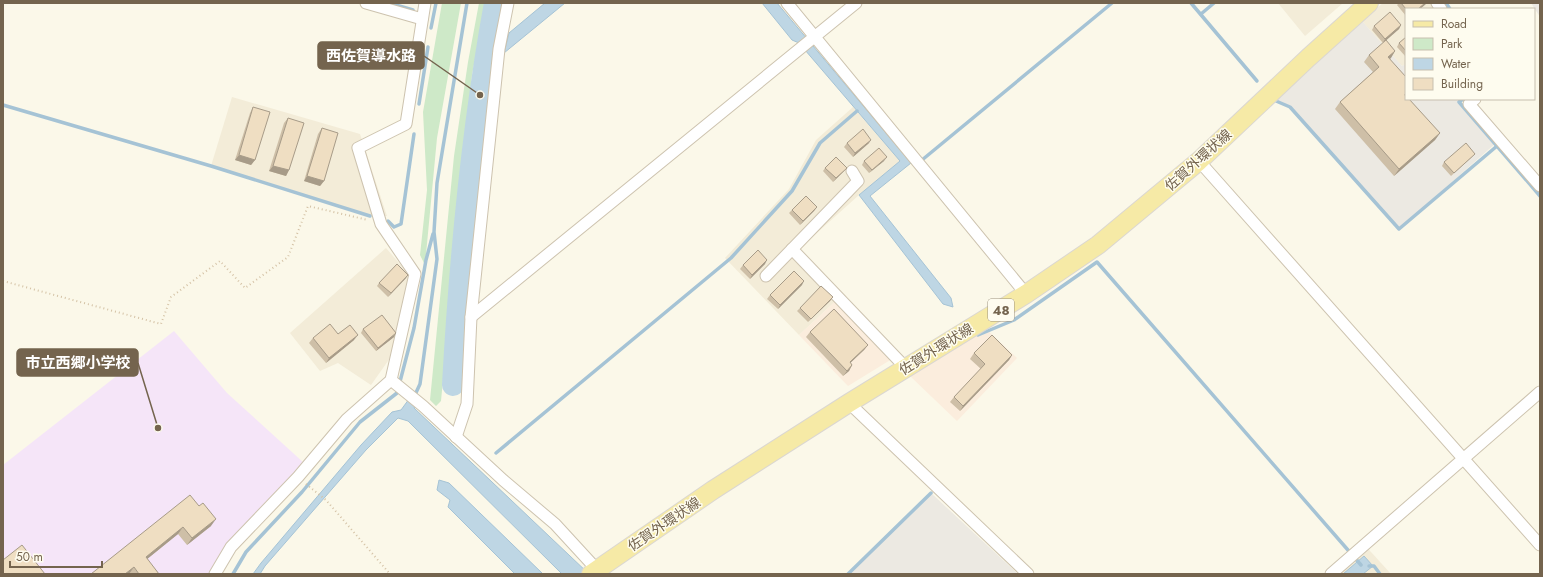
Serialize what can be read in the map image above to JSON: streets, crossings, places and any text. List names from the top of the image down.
{
  "streets": {
    "main road": ["佐賀外環状線", "48"]
  },
  "places": ["西佐賀導水路", "市立西郷小学校"],
  "legend": [
    "Road",
    "Park",
    "Water",
    "Building"
  ],
  "scale_bar": "50 m"
}
